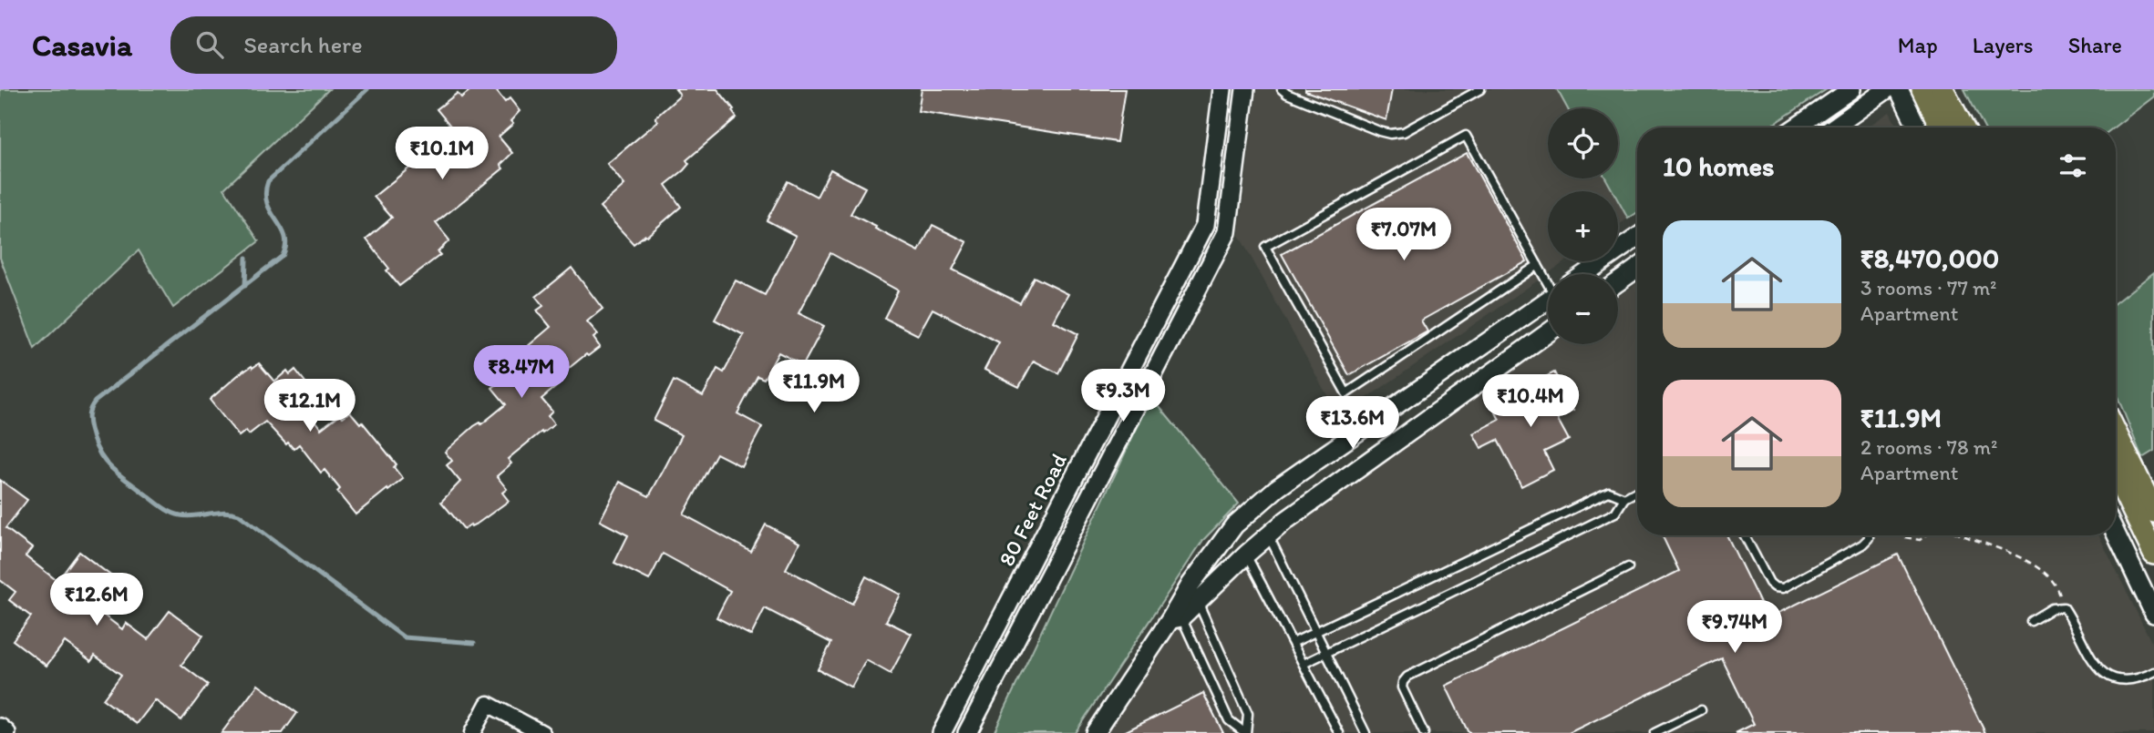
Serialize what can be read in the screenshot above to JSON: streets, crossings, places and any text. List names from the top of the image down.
{
  "streets": {
    "street": ["80 Feet Road"]
  },
  "page": {
    "header": "Casavia",
    "search": "Search here",
    "nav": ["Map", "Layers", "Share"],
    "map_buttons": ["+", "−"],
    "price": [
      "₹10.1M",
      "₹7.07M",
      "₹8.47M",
      "₹11.9M",
      "₹9.3M",
      "₹10.4M",
      "₹12.1M",
      "₹13.6M",
      "₹12.6M",
      "₹9.74M"
    ],
    "heading": "10 homes",
    "list": [
      {
        "name": "₹8,470,000",
        "note": "3 rooms · 77 m² · Apartment"
      },
      {
        "name": "₹11.9M",
        "note": "2 rooms · 78 m² · Apartment"
      }
    ]
  }
}
